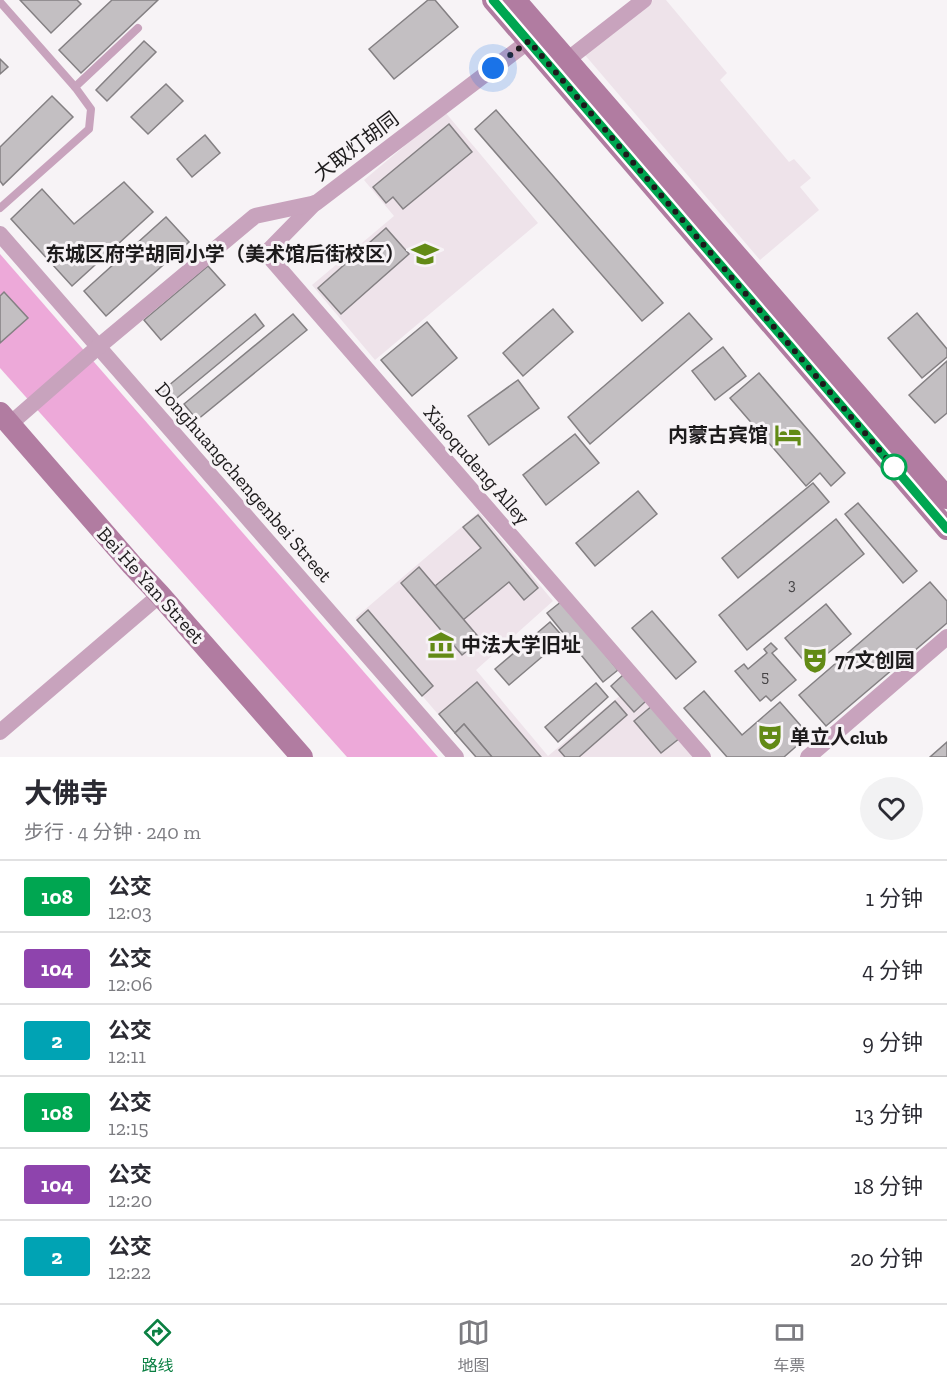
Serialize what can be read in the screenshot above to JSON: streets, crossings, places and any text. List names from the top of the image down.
{
  "streets": {
    "main road": ["Bei He Yan Street"],
    "street": ["大取灯胡同", "Xiaoqudeng Alley", "Donghuangchengenbei Street"]
  },
  "crossings": [
    ["大取灯胡同", "Xiaoqudeng Alley"],
    ["大取灯胡同", "Donghuangchengenbei Street"],
    ["大取灯胡同", "Bei He Yan Street"]
  ],
  "places": {
    "school or university": ["东城区府学胡同小学（美术馆后街校区）"],
    "hotel": ["内蒙古宾馆"],
    "museum": ["中法大学旧址"],
    "theatre": ["77文创园", "单立人club"]
  },
  "lines": ["bus line 108"],
  "house_numbers": ["3", "5"],
  "page": {
    "heading": ["大佛寺", "步行 · 4 分钟 · 240 m"],
    "list": [
      {
        "mark": "108",
        "name": "公交",
        "note": "12:03",
        "value": "1 分钟"
      },
      {
        "mark": "104",
        "name": "公交",
        "note": "12:06",
        "value": "4 分钟"
      },
      {
        "mark": "2",
        "name": "公交",
        "note": "12:11",
        "value": "9 分钟"
      },
      {
        "mark": "108",
        "name": "公交",
        "note": "12:15",
        "value": "13 分钟"
      },
      {
        "mark": "104",
        "name": "公交",
        "note": "12:20",
        "value": "18 分钟"
      },
      {
        "mark": "2",
        "name": "公交",
        "note": "12:22",
        "value": "20 分钟"
      }
    ],
    "tabs": ["路线", "地图", "车票"]
  }
}
